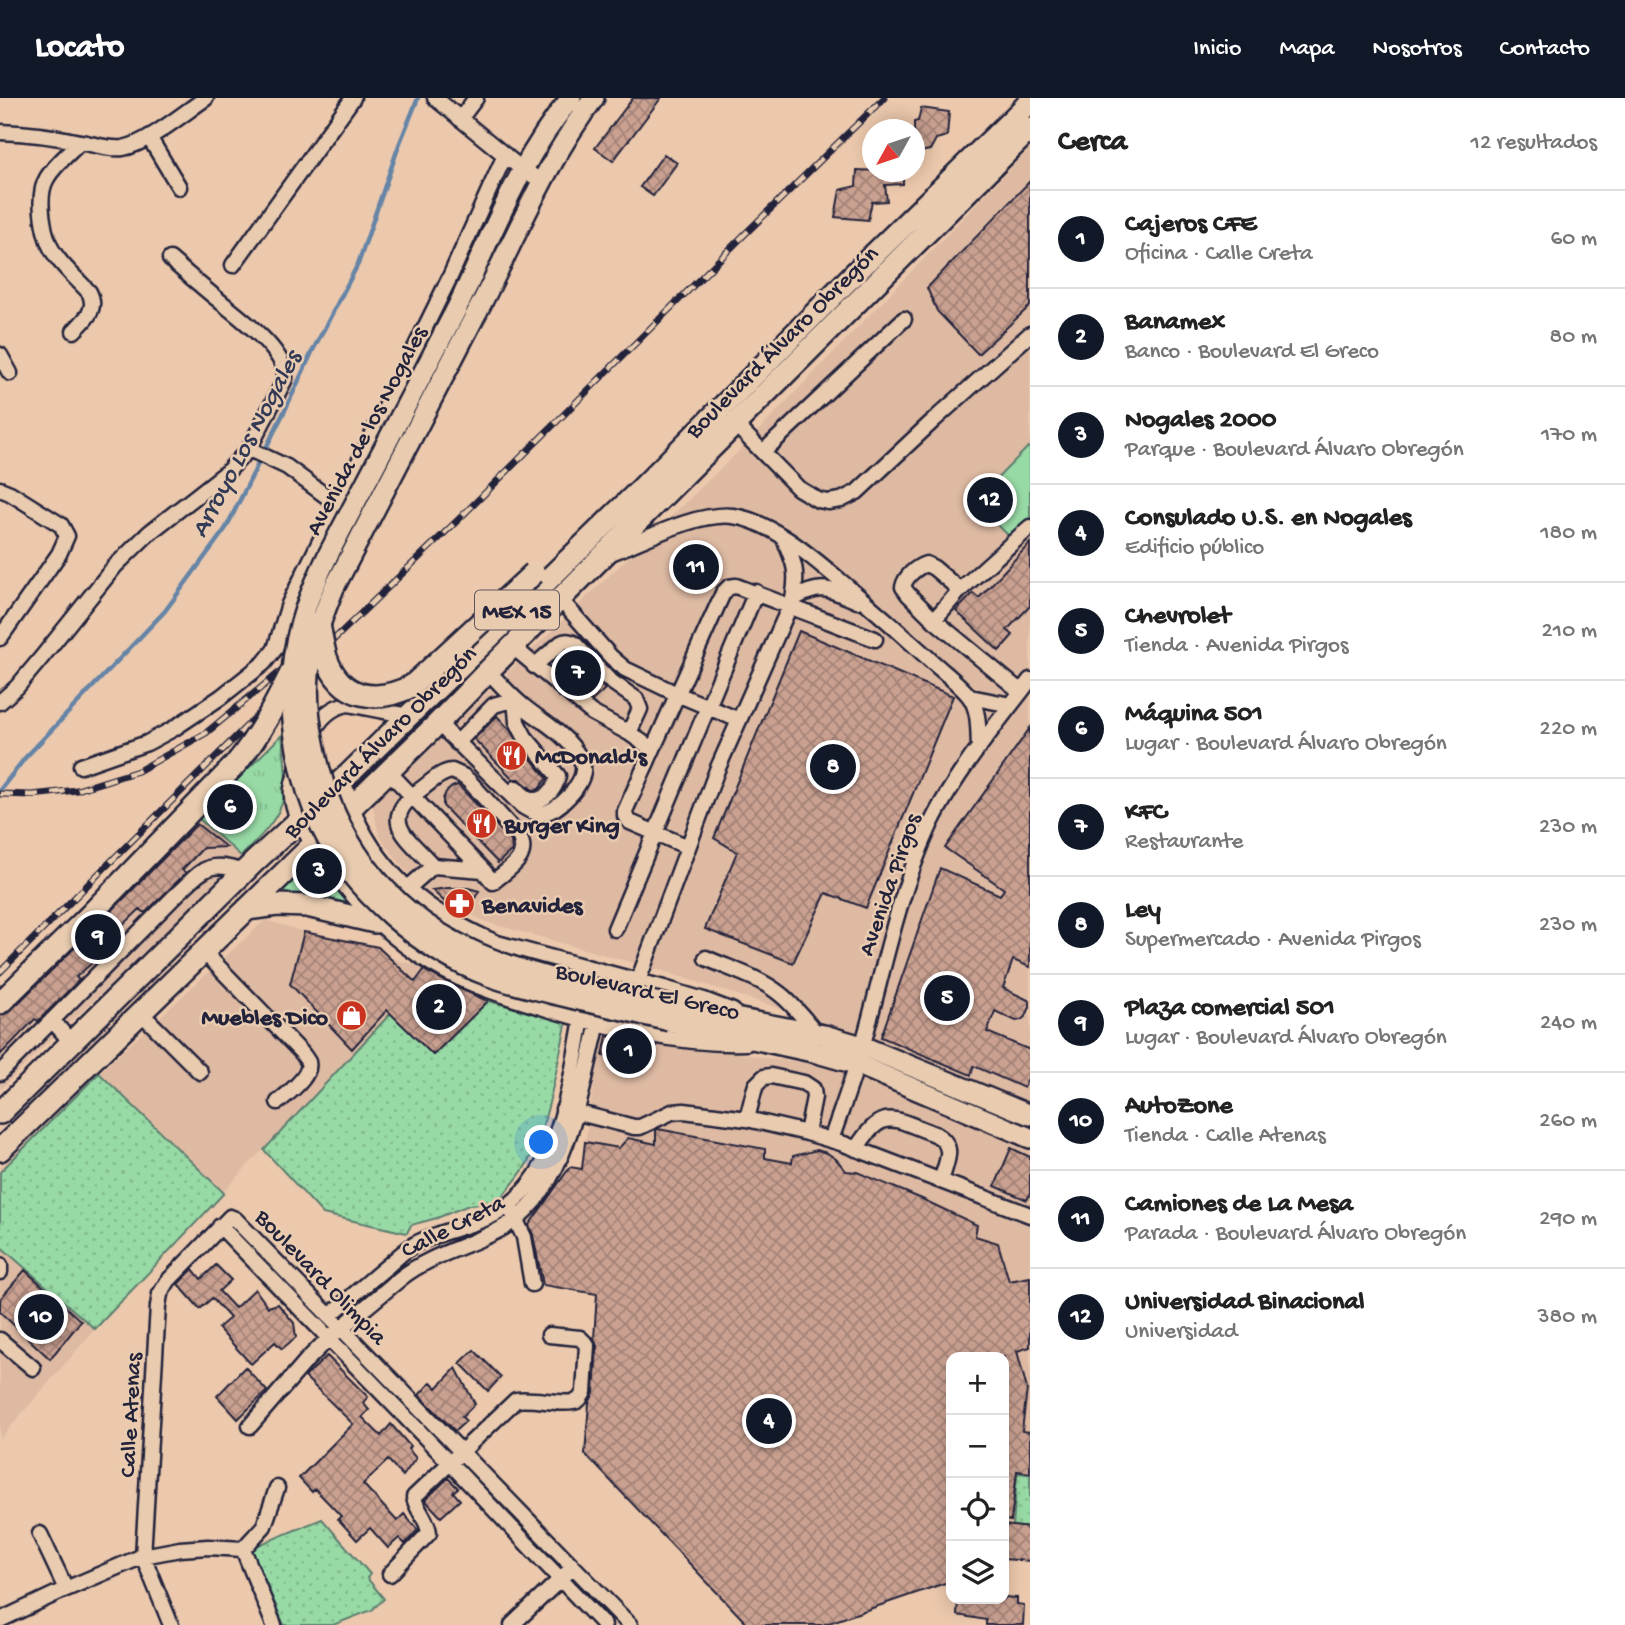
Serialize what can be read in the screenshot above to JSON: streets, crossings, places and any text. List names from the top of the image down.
{
  "streets": {
    "highway": ["Boulevard Álvaro Obregón", "MEX 15"],
    "main road": ["Avenida de los Nogales", "Boulevard El Greco"],
    "street": [
      "Avenida Pirgos",
      "Calle Creta",
      "Boulevard Olimpia",
      "Calle Atenas"
    ]
  },
  "crossings": [
    ["Boulevard Álvaro Obregón", "Avenida de los Nogales"],
    ["Boulevard Álvaro Obregón", "Boulevard El Greco"],
    ["Avenida de los Nogales", "Boulevard El Greco"],
    ["Avenida Pirgos", "Boulevard El Greco"],
    ["Calle Creta", "Boulevard Olimpia"],
    ["Boulevard Olimpia", "Calle Atenas"]
  ],
  "water": ["Arroyo Los Nogales"],
  "places": {
    "restaurant": ["McDonald's", "Burger King"],
    "pharmacy": ["Benavides"],
    "shop": ["Muebles Dico"]
  },
  "north": "bottom left",
  "page": {
    "header": "Locato",
    "nav": [
      "Inicio",
      "Mapa",
      "Nosotros",
      "Contacto"
    ],
    "heading": ["Cerca", "12 resultados"],
    "list": [
      {
        "mark": "1",
        "name": "Cajeros CFE",
        "note": "Oficina · Calle Creta",
        "value": "60 m"
      },
      {
        "mark": "2",
        "name": "Banamex",
        "note": "Banco · Boulevard El Greco",
        "value": "80 m"
      },
      {
        "mark": "3",
        "name": "Nogales 2000",
        "note": "Parque · Boulevard Álvaro Obregón",
        "value": "170 m"
      },
      {
        "mark": "4",
        "name": "Consulado U.S. en Nogales",
        "note": "Edificio público",
        "value": "180 m"
      },
      {
        "mark": "5",
        "name": "Chevrolet",
        "note": "Tienda · Avenida Pirgos",
        "value": "210 m"
      },
      {
        "mark": "6",
        "name": "Máquina 501",
        "note": "Lugar · Boulevard Álvaro Obregón",
        "value": "220 m"
      },
      {
        "mark": "7",
        "name": "KFC",
        "note": "Restaurante",
        "value": "230 m"
      },
      {
        "mark": "8",
        "name": "Ley",
        "note": "Supermercado · Avenida Pirgos",
        "value": "230 m"
      },
      {
        "mark": "9",
        "name": "Plaza comercial 501",
        "note": "Lugar · Boulevard Álvaro Obregón",
        "value": "240 m"
      },
      {
        "mark": "10",
        "name": "AutoZone",
        "note": "Tienda · Calle Atenas",
        "value": "260 m"
      },
      {
        "mark": "11",
        "name": "Camiones de La Mesa",
        "note": "Parada · Boulevard Álvaro Obregón",
        "value": "290 m"
      },
      {
        "mark": "12",
        "name": "Universidad Binacional",
        "note": "Universidad",
        "value": "380 m"
      }
    ],
    "pins": [
      "12",
      "11",
      "7",
      "8",
      "6",
      "3",
      "9",
      "5",
      "2",
      "1",
      "10",
      "4"
    ],
    "map_buttons": ["+", "−"]
  }
}
